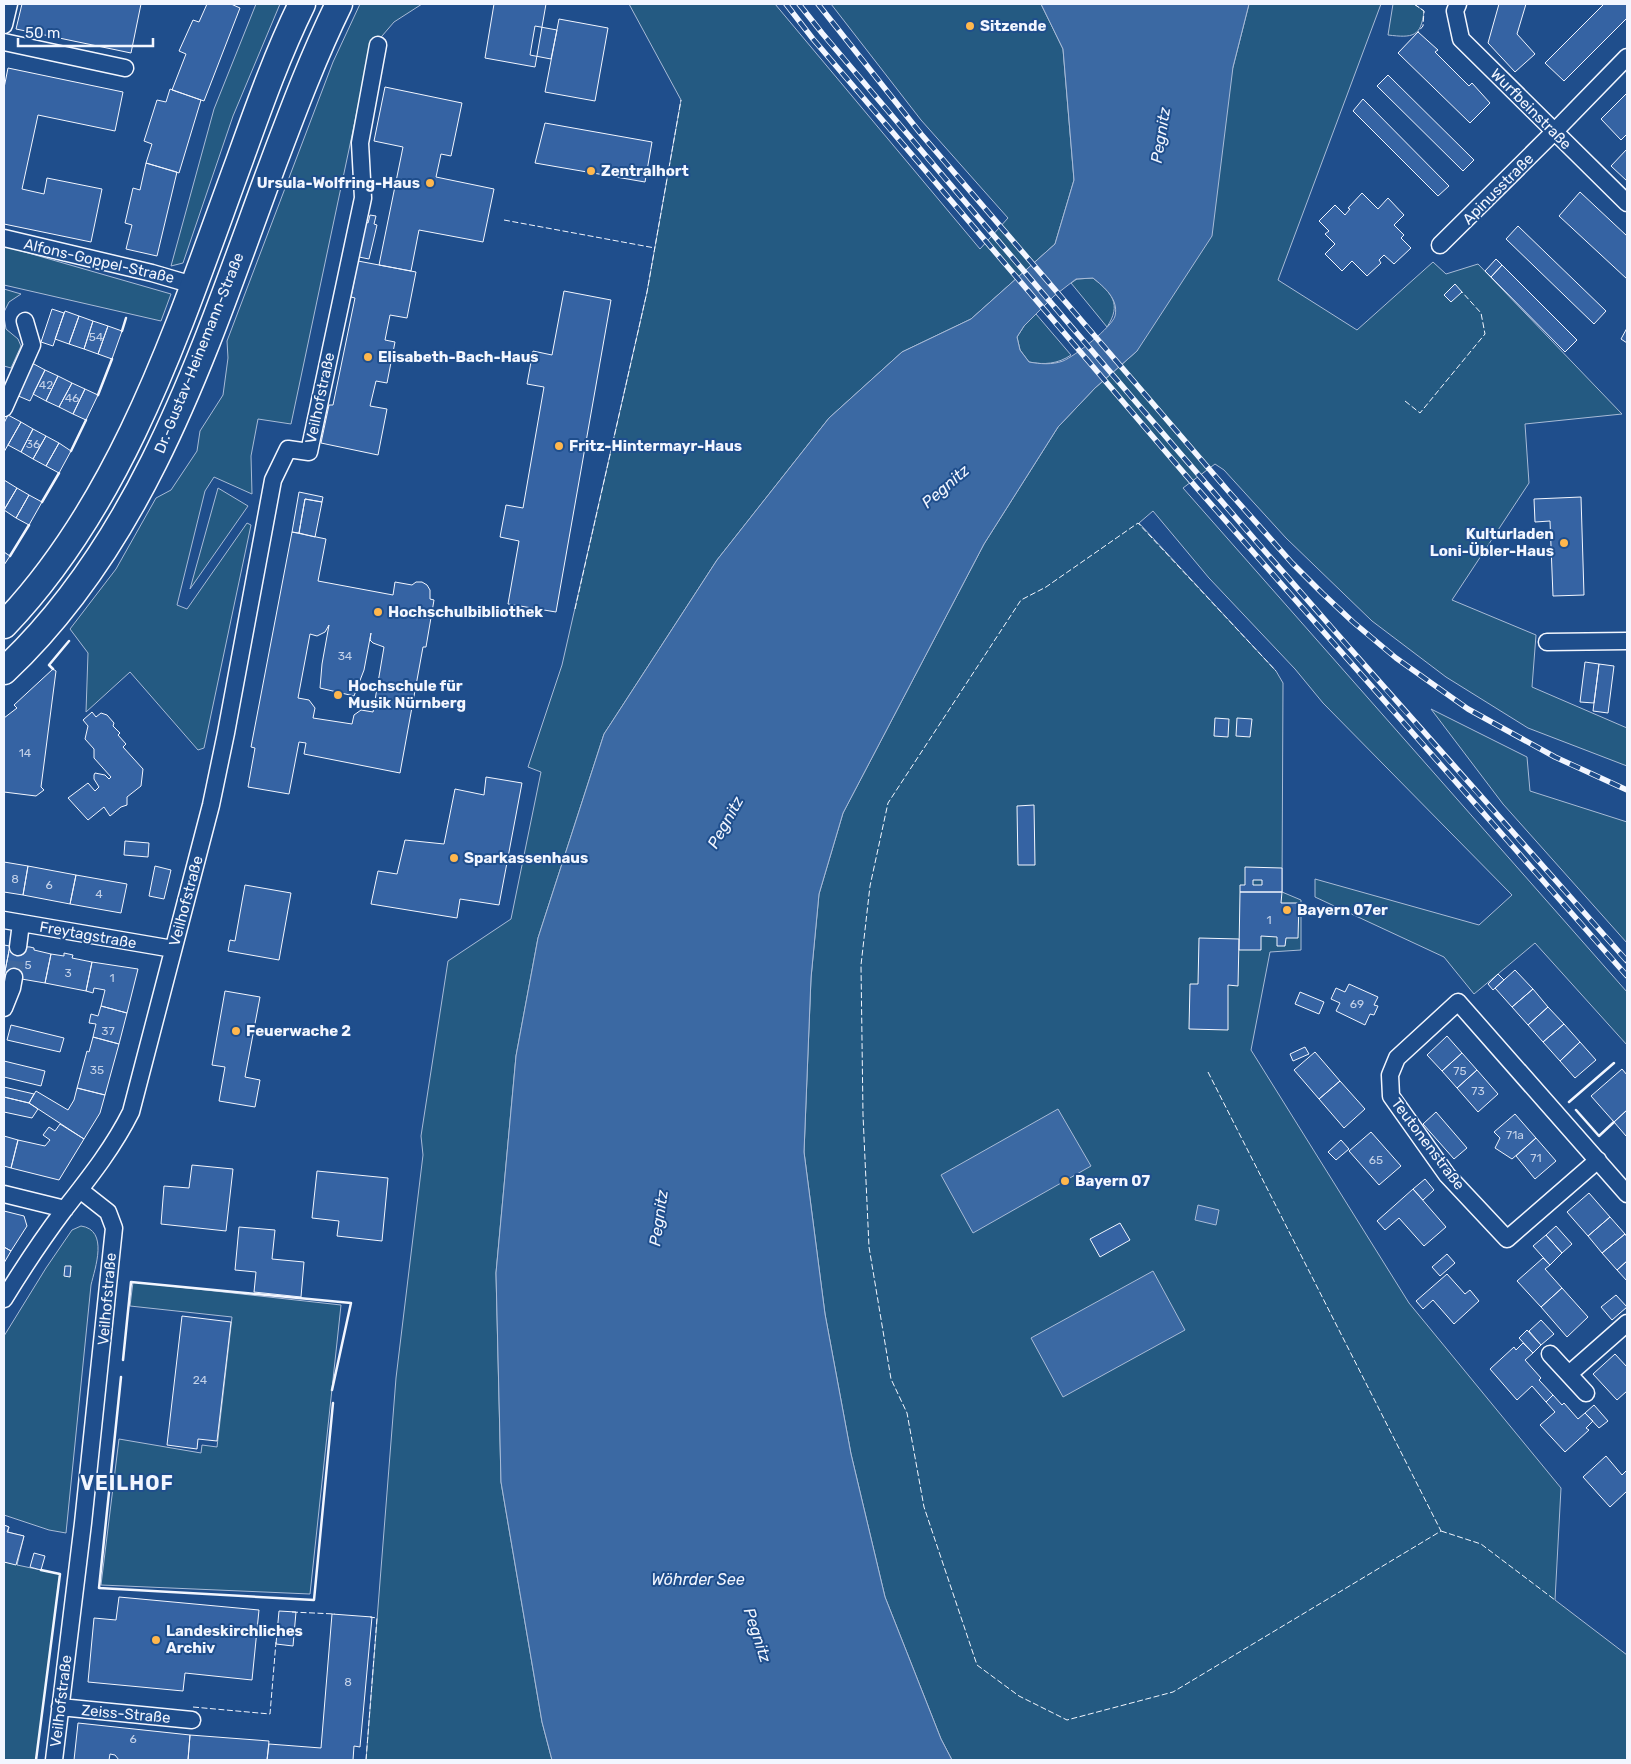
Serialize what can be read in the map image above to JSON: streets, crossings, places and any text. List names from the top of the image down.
{
  "streets": {
    "main road": ["Dr.-Gustav-Heinemann-Straße"],
    "street": [
      "Wurfbeinstraße",
      "Apinusstraße",
      "Alfons-Goppel-Straße",
      "Veilhofstraße",
      "Freytagstraße",
      "Teutonenstraße",
      "Zeiss-Straße"
    ]
  },
  "crossings": [
    ["Wurfbeinstraße", "Apinusstraße"],
    ["Alfons-Goppel-Straße", "Dr.-Gustav-Heinemann-Straße"],
    ["Veilhofstraße", "Freytagstraße"],
    ["Veilhofstraße", "Zeiss-Straße"]
  ],
  "districts": ["VEILHOF"],
  "water": ["Pegnitz", "Wöhrder See"],
  "places": [
    "Sitzende",
    "Zentralhort",
    "Ursula-Wolfring-Haus",
    "Elisabeth-Bach-Haus",
    "Fritz-Hintermayr-Haus",
    "Kulturladen Loni-Übler-Haus",
    "Hochschulbibliothek",
    "Hochschule für Musik Nürnberg",
    "Sparkassenhaus",
    "Bayern 07er",
    "Feuerwache 2",
    "Bayern 07",
    "Landeskirchliches Archiv"
  ],
  "house_numbers": [
    "54",
    "42",
    "46",
    "36",
    "34",
    "14",
    "8",
    "6",
    "4",
    "1",
    "5",
    "3",
    "1",
    "69",
    "37",
    "35",
    "75",
    "73",
    "71a",
    "71",
    "65",
    "24",
    "8",
    "6"
  ],
  "scale_bar": "50 m"
}
